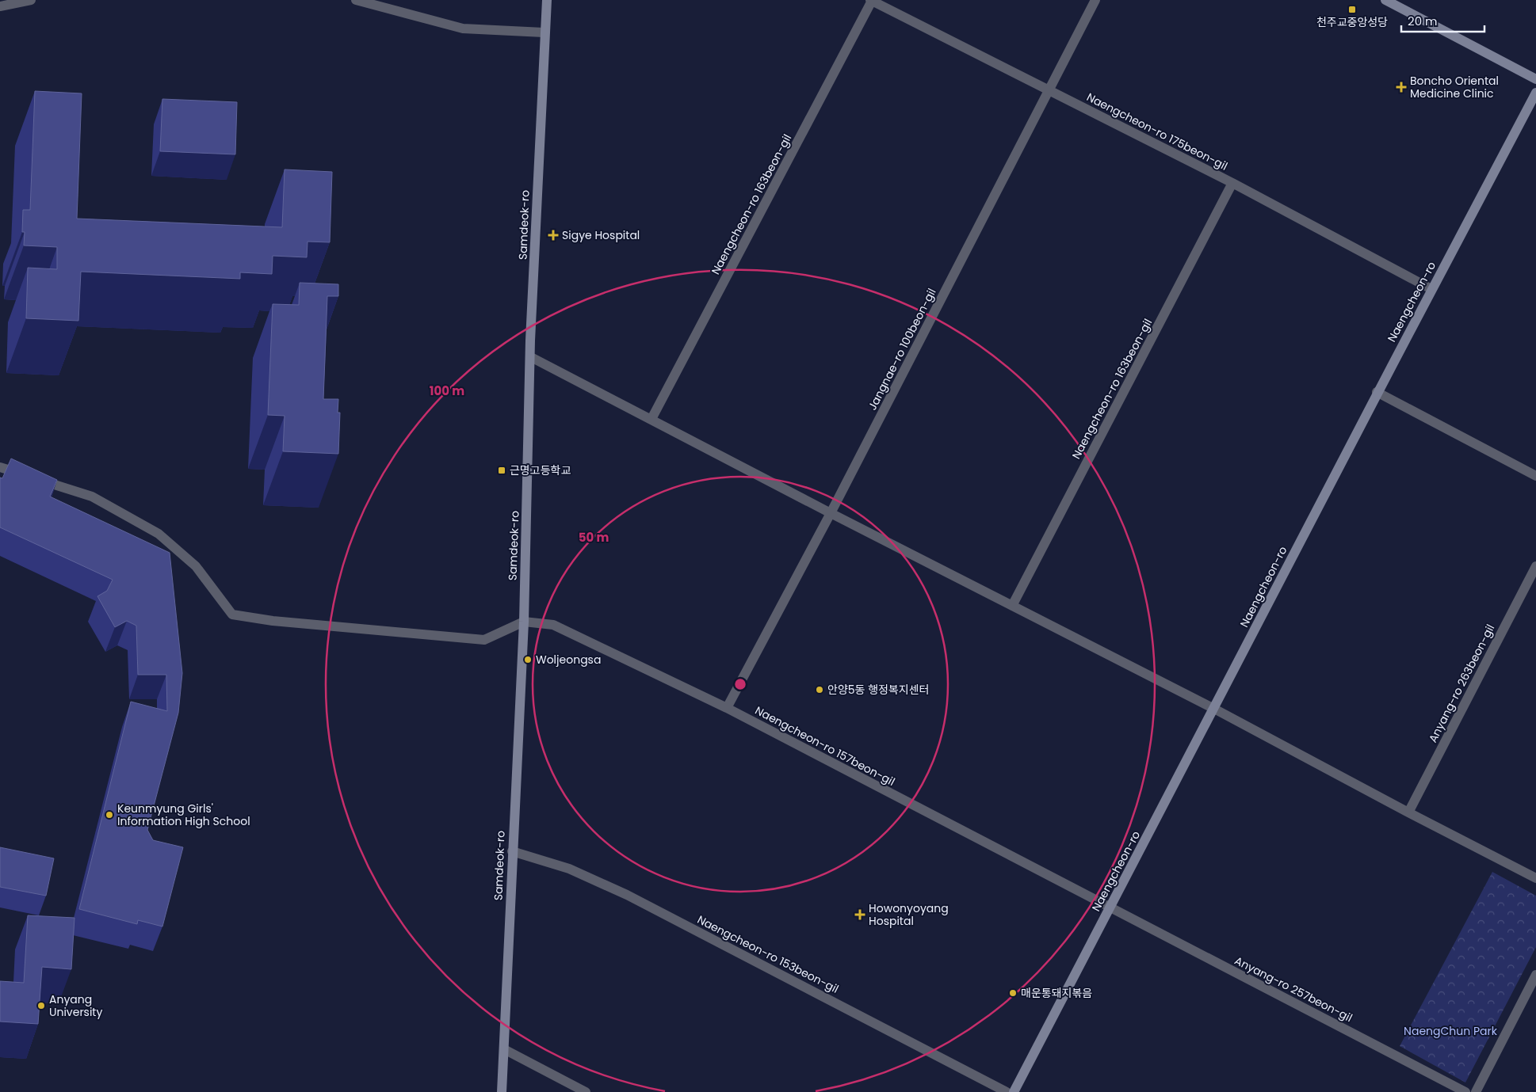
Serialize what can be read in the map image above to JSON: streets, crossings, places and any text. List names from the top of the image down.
{
  "streets": {
    "street": [
      "Naengcheon-ro 175beon-gil",
      "Naengcheon-ro 163beon-gil",
      "Samdeok-ro",
      "Naengcheon-ro",
      "Jangnae-ro 100beon-gil",
      "Anyang-ro 263beon-gil",
      "Naengcheon-ro 157beon-gil",
      "Naengcheon-ro 153beon-gil",
      "Anyang-ro 257beon-gil"
    ]
  },
  "crossings": [
    ["Naengcheon-ro 175beon-gil", "Naengcheon-ro 163beon-gil"],
    ["Naengcheon-ro 175beon-gil", "Naengcheon-ro"],
    ["Naengcheon-ro 175beon-gil", "Jangnae-ro 100beon-gil"],
    ["Samdeok-ro", "Naengcheon-ro 157beon-gil"],
    ["Samdeok-ro", "Naengcheon-ro 153beon-gil"],
    ["Naengcheon-ro", "Naengcheon-ro 157beon-gil"],
    ["Naengcheon-ro", "Anyang-ro 257beon-gil"],
    ["Jangnae-ro 100beon-gil", "Naengcheon-ro 157beon-gil"],
    ["Naengcheon-ro 157beon-gil", "Anyang-ro 257beon-gil"]
  ],
  "parks": ["NaengChun Park"],
  "places": {
    "transit": ["천주교중앙성당", "근명고등학교"],
    "health": ["Boncho Oriental Medicine Clinic", "Sigye Hospital", "Howonyoyang Hospital"],
    "other": [
      "Woljeongsa",
      "안양5동 행정복지센터",
      "Keunmyung Girls' Information High School",
      "매운통돼지볶음",
      "Anyang University"
    ]
  },
  "scale_bar": "20 m",
  "rings": ["100 m", "50 m"]
}
